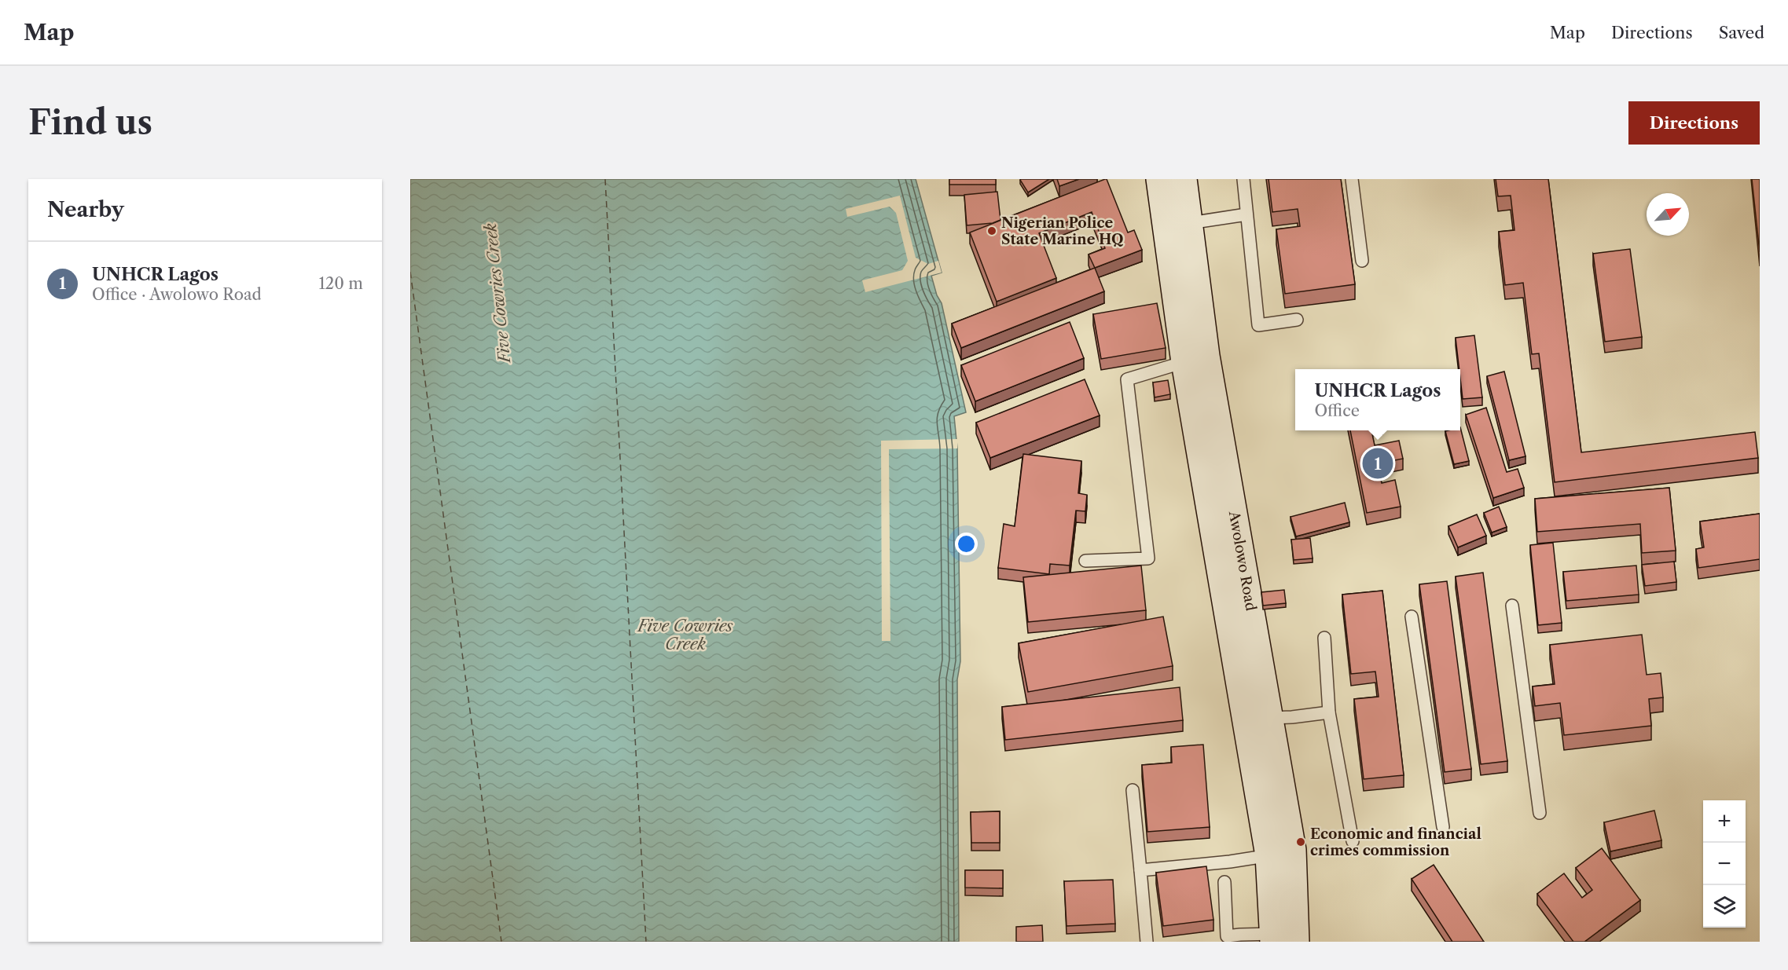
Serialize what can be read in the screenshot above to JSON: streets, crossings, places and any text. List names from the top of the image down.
{
  "streets": {
    "main road": ["Awolowo Road"]
  },
  "water": ["Five Cowries Creek"],
  "places": ["Nigerian Police State Marine HQ", "Economic and financial crimes commission"],
  "north": "top right",
  "page": {
    "header": "Map",
    "nav": ["Map", "Directions", "Saved"],
    "buttons": "Directions",
    "title": "Find us",
    "heading": "Nearby",
    "list": [
      {
        "mark": "1",
        "name": "UNHCR Lagos",
        "note": "Office · Awolowo Road",
        "value": "120 m"
      }
    ],
    "popup": ["UNHCR Lagos", "Office"],
    "pins": "1",
    "map_buttons": ["+", "−"]
  }
}
